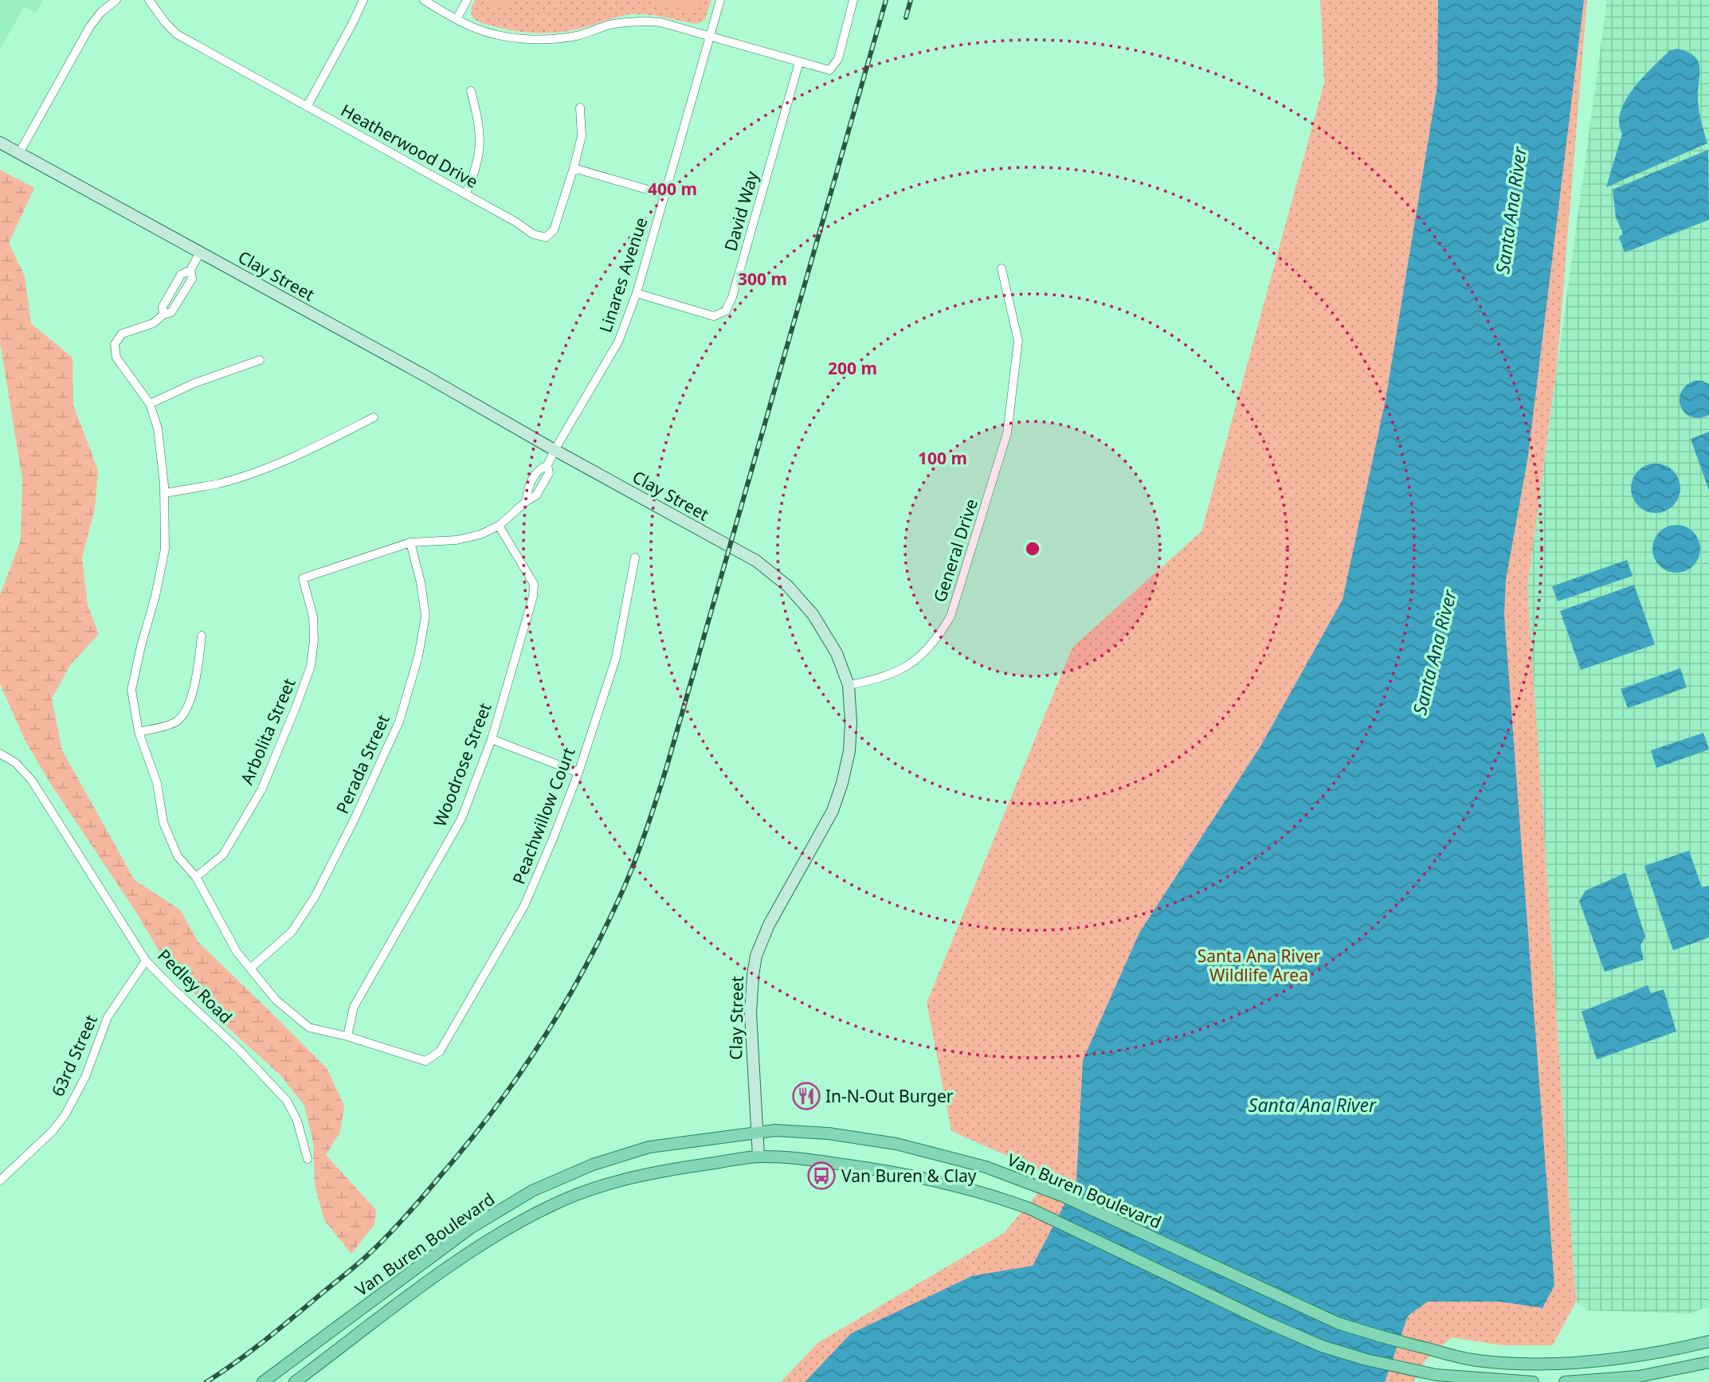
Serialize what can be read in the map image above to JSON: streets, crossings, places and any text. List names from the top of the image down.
{
  "streets": {
    "main road": ["Clay Street", "Van Buren Boulevard"],
    "street": [
      "Heatherwood Drive",
      "David Way",
      "Linares Avenue",
      "General Drive",
      "Arbolita Street",
      "Perada Street",
      "Woodrose Street",
      "Peachwillow Court",
      "Pedley Road",
      "63rd Street"
    ]
  },
  "crossings": [
    ["David Way", "Linares Avenue"],
    ["Linares Avenue", "Clay Street"],
    ["Linares Avenue", "Woodrose Street"],
    ["Clay Street", "General Drive"],
    ["Clay Street", "Van Buren Boulevard"],
    ["Arbolita Street", "Perada Street"],
    ["Woodrose Street", "Peachwillow Court"],
    ["Pedley Road", "63rd Street"]
  ],
  "water": ["Santa Ana River"],
  "parks": ["Santa Ana River Wildlife Area"],
  "places": {
    "restaurant": ["In-N-Out Burger"],
    "bus stop": ["Van Buren & Clay"]
  },
  "rings": [
    "400 m",
    "300 m",
    "200 m",
    "100 m"
  ]
}
